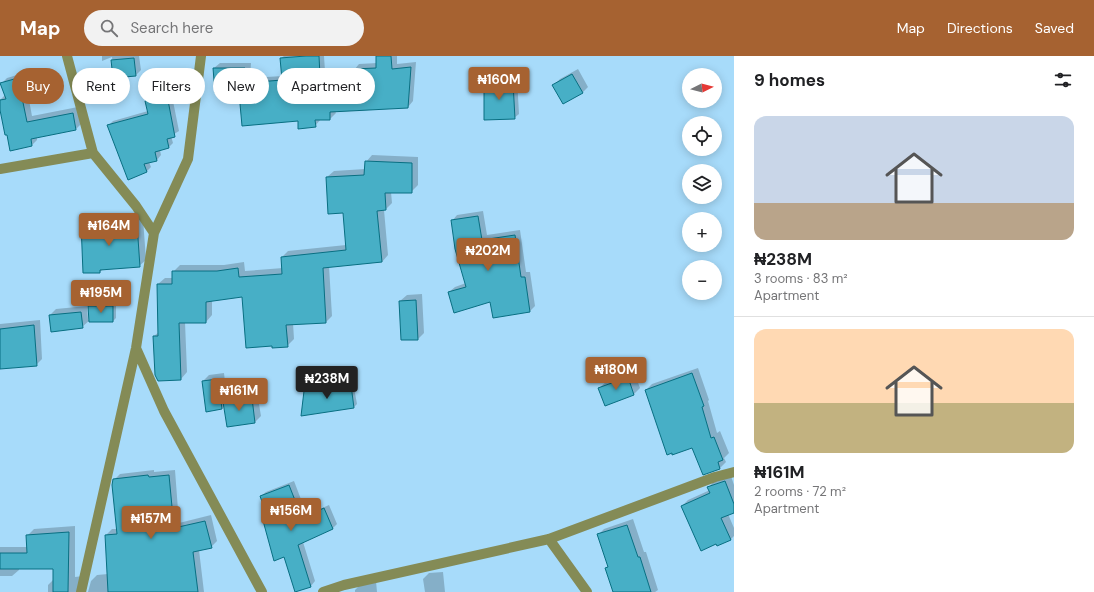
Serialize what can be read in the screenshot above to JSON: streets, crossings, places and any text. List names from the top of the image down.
{
  "north": "right",
  "page": {
    "header": "Map",
    "search": "Search here",
    "nav": ["Map", "Directions", "Saved"],
    "heading": "9 homes",
    "price": [
      "₦160M",
      "₦164M",
      "₦202M",
      "₦195M",
      "₦180M",
      "₦238M",
      "₦161M",
      "₦156M",
      "₦157M"
    ],
    "map_buttons": ["+", "−"],
    "chip": [
      "Buy",
      "Rent",
      "Filters",
      "New",
      "Apartment"
    ],
    "list": [
      {
        "name": "₦238M",
        "note": "3 rooms · 83 m² · Apartment"
      },
      {
        "name": "₦161M",
        "note": "2 rooms · 72 m² · Apartment"
      }
    ]
  }
}
